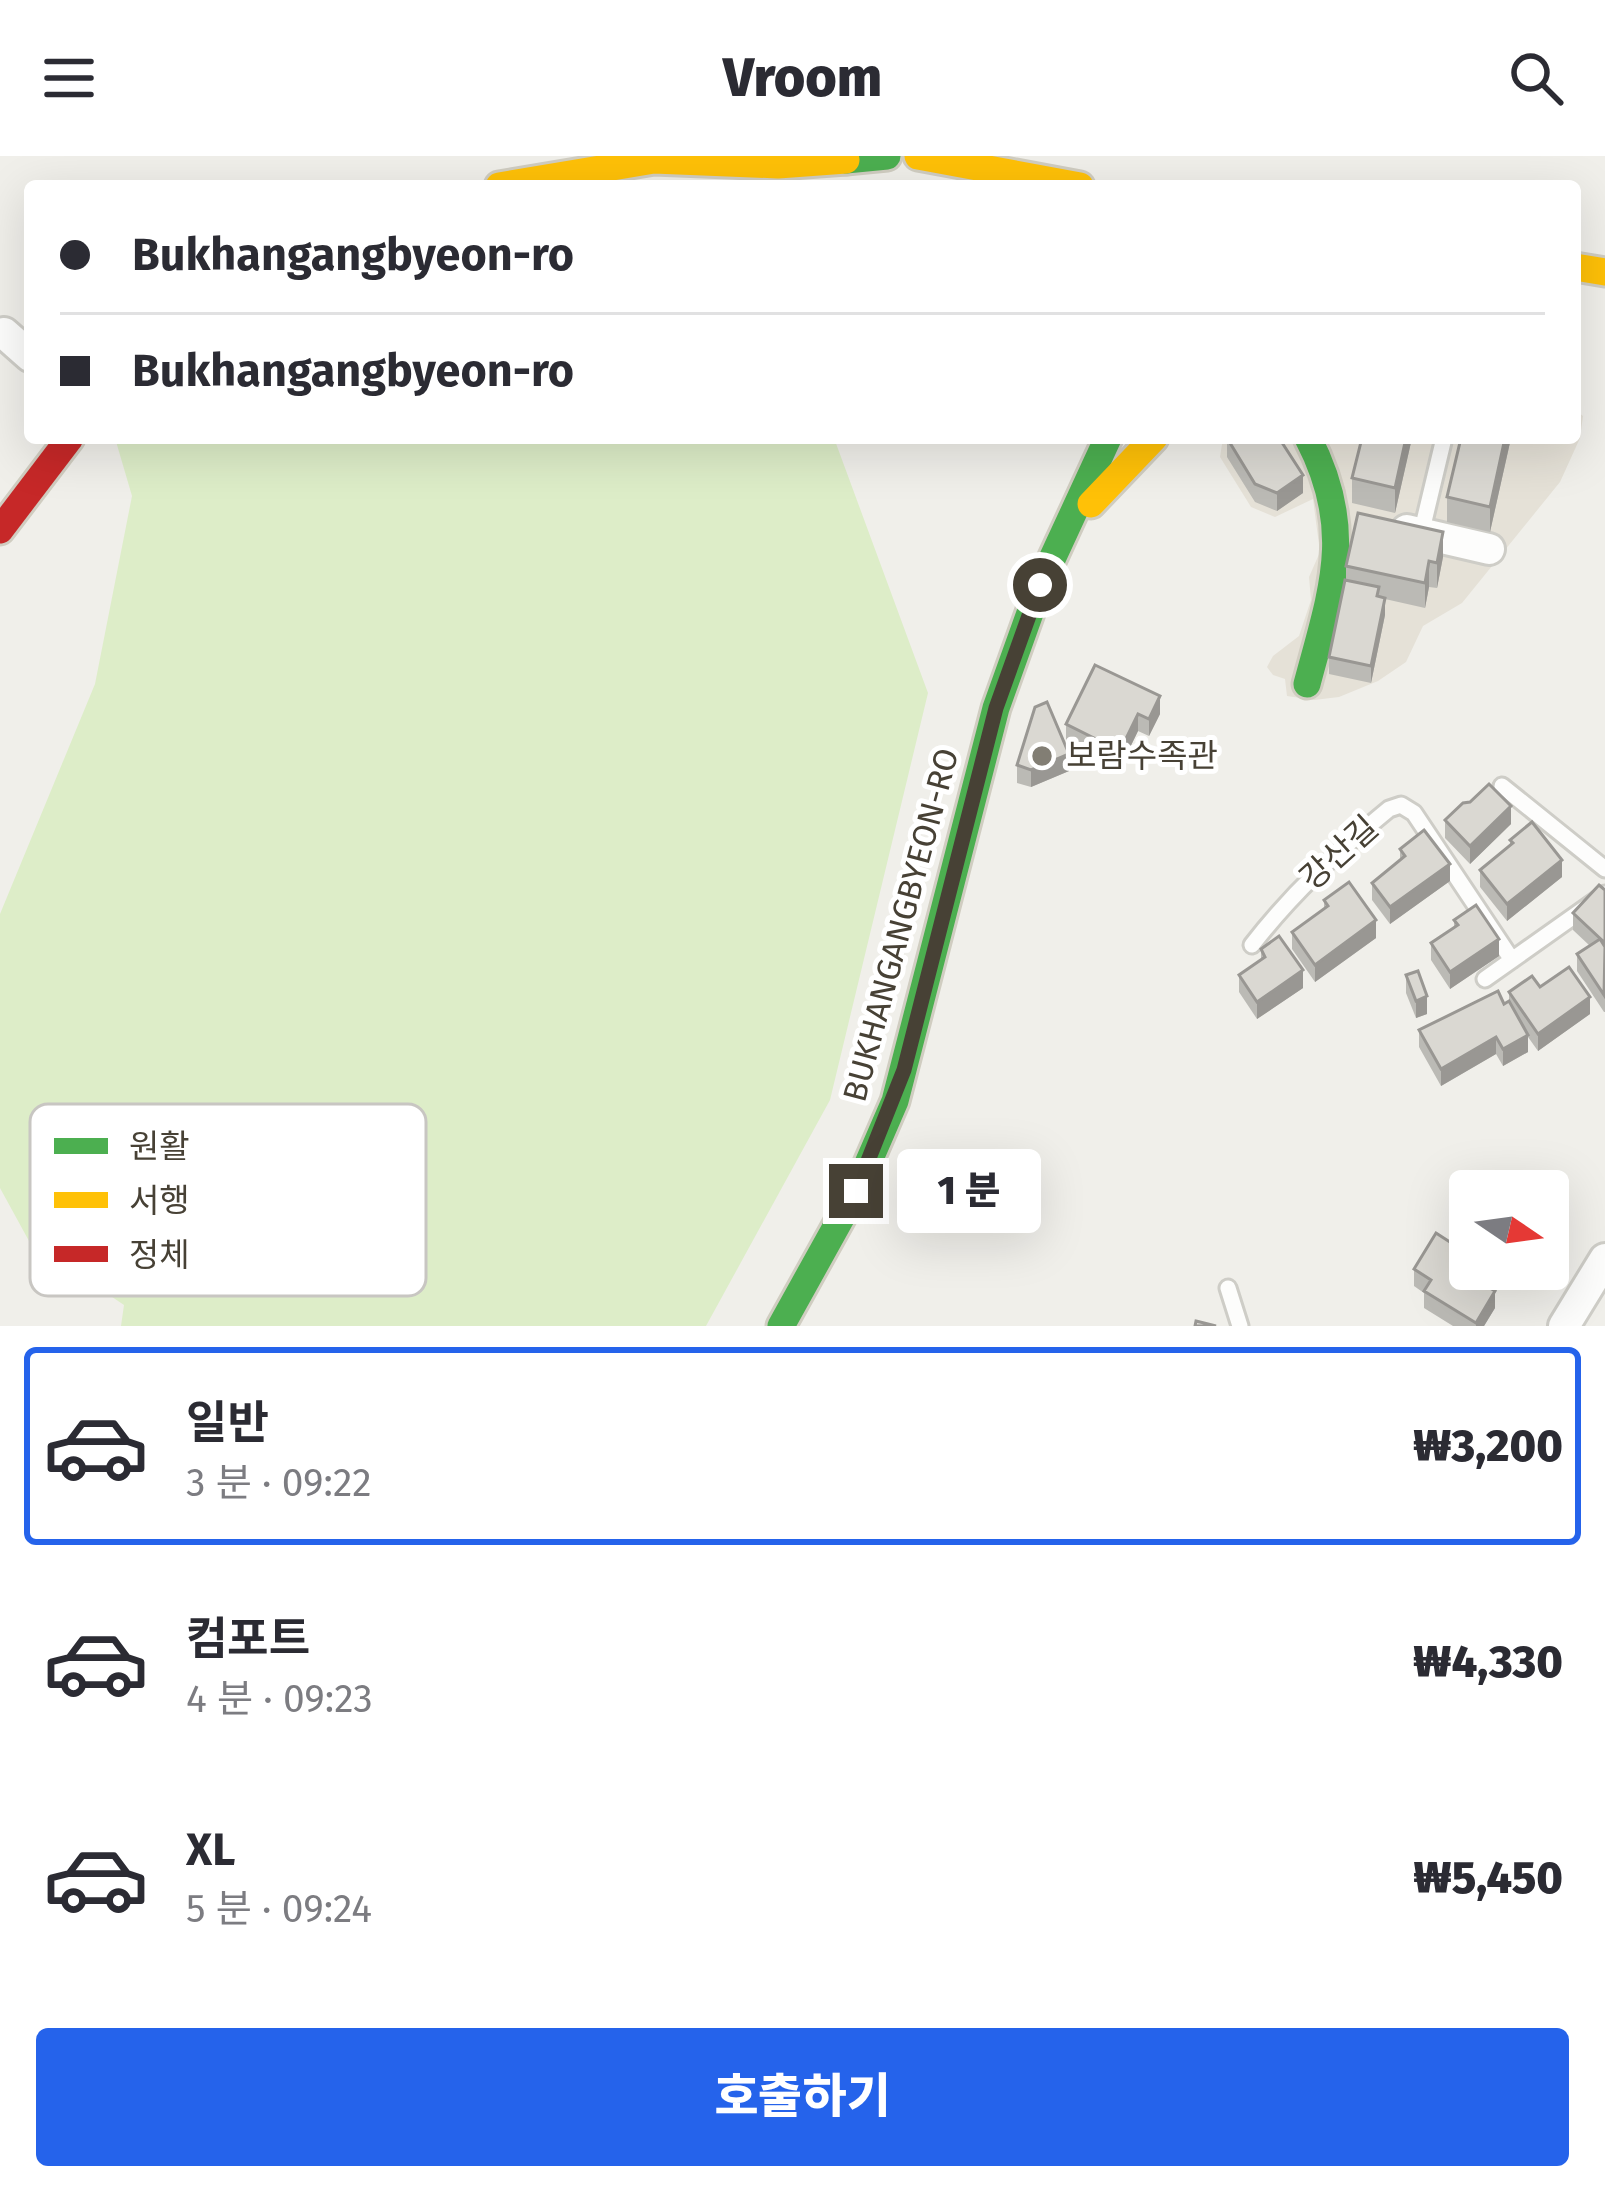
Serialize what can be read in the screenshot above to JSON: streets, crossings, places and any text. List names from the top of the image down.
{
  "streets": {
    "main road": ["BUKHANGANGBYEON-RO"],
    "lane": ["강산길"]
  },
  "places": ["보람수족관"],
  "legend": ["원활", "서행", "정체"],
  "north": "right",
  "page": {
    "header": "Vroom",
    "banner": ["Bukhangangbyeon-ro", "Bukhangangbyeon-ro"],
    "bubble": "1 분",
    "list": [
      {
        "name": "일반",
        "note": "3 분 · 09:22",
        "value": "₩3,200"
      },
      {
        "name": "컴포트",
        "note": "4 분 · 09:23",
        "value": "₩4,330"
      },
      {
        "name": "XL",
        "note": "5 분 · 09:24",
        "value": "₩5,450"
      }
    ],
    "buttons": "호출하기"
  }
}
